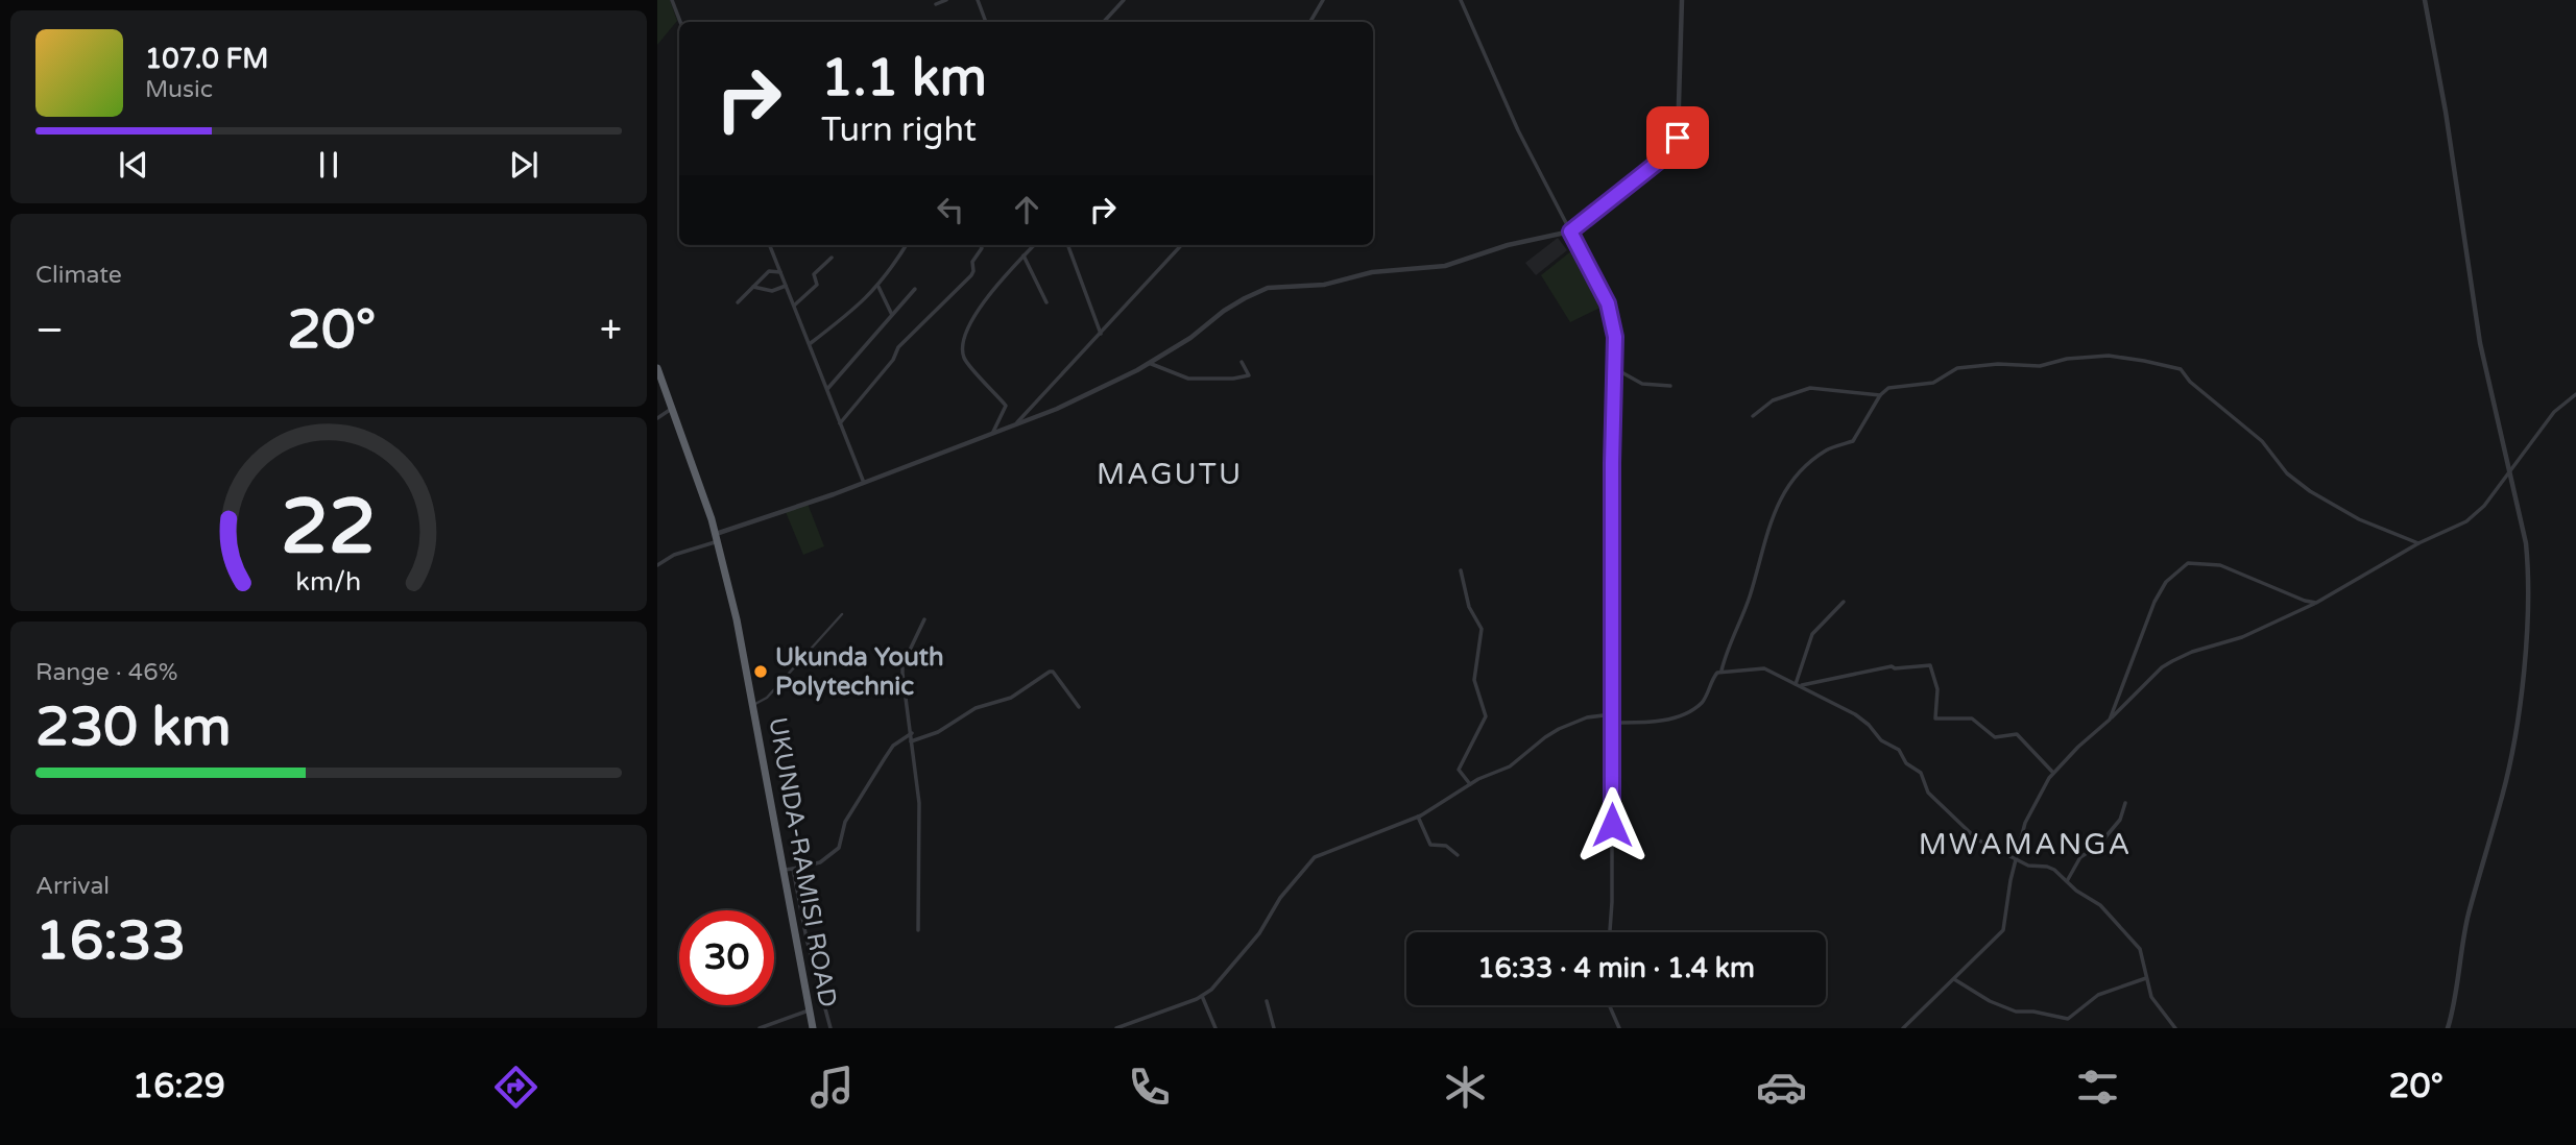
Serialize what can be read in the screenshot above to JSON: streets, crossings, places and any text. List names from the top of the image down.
{
  "streets": {
    "highway": ["UKUNDA-RAMISI ROAD"]
  },
  "districts": ["MAGUTU", "MWAMANGA"],
  "places": ["Ukunda Youth Polytechnic"],
  "page": {
    "turn": ["1.1 km", "Turn right"],
    "song": ["107.0 FM", "Music"],
    "tile": [
      "Climate",
      ["Range · 46%", "230 km"],
      ["Arrival", "16:33"]
    ],
    "heat": ["−", "20°", "+"],
    "limit": "30",
    "trip": "16:33 · 4 min · 1.4 km",
    "tabs": ["16:29", "20°"],
    "gauge": ["22", "km/h"]
  }
}
